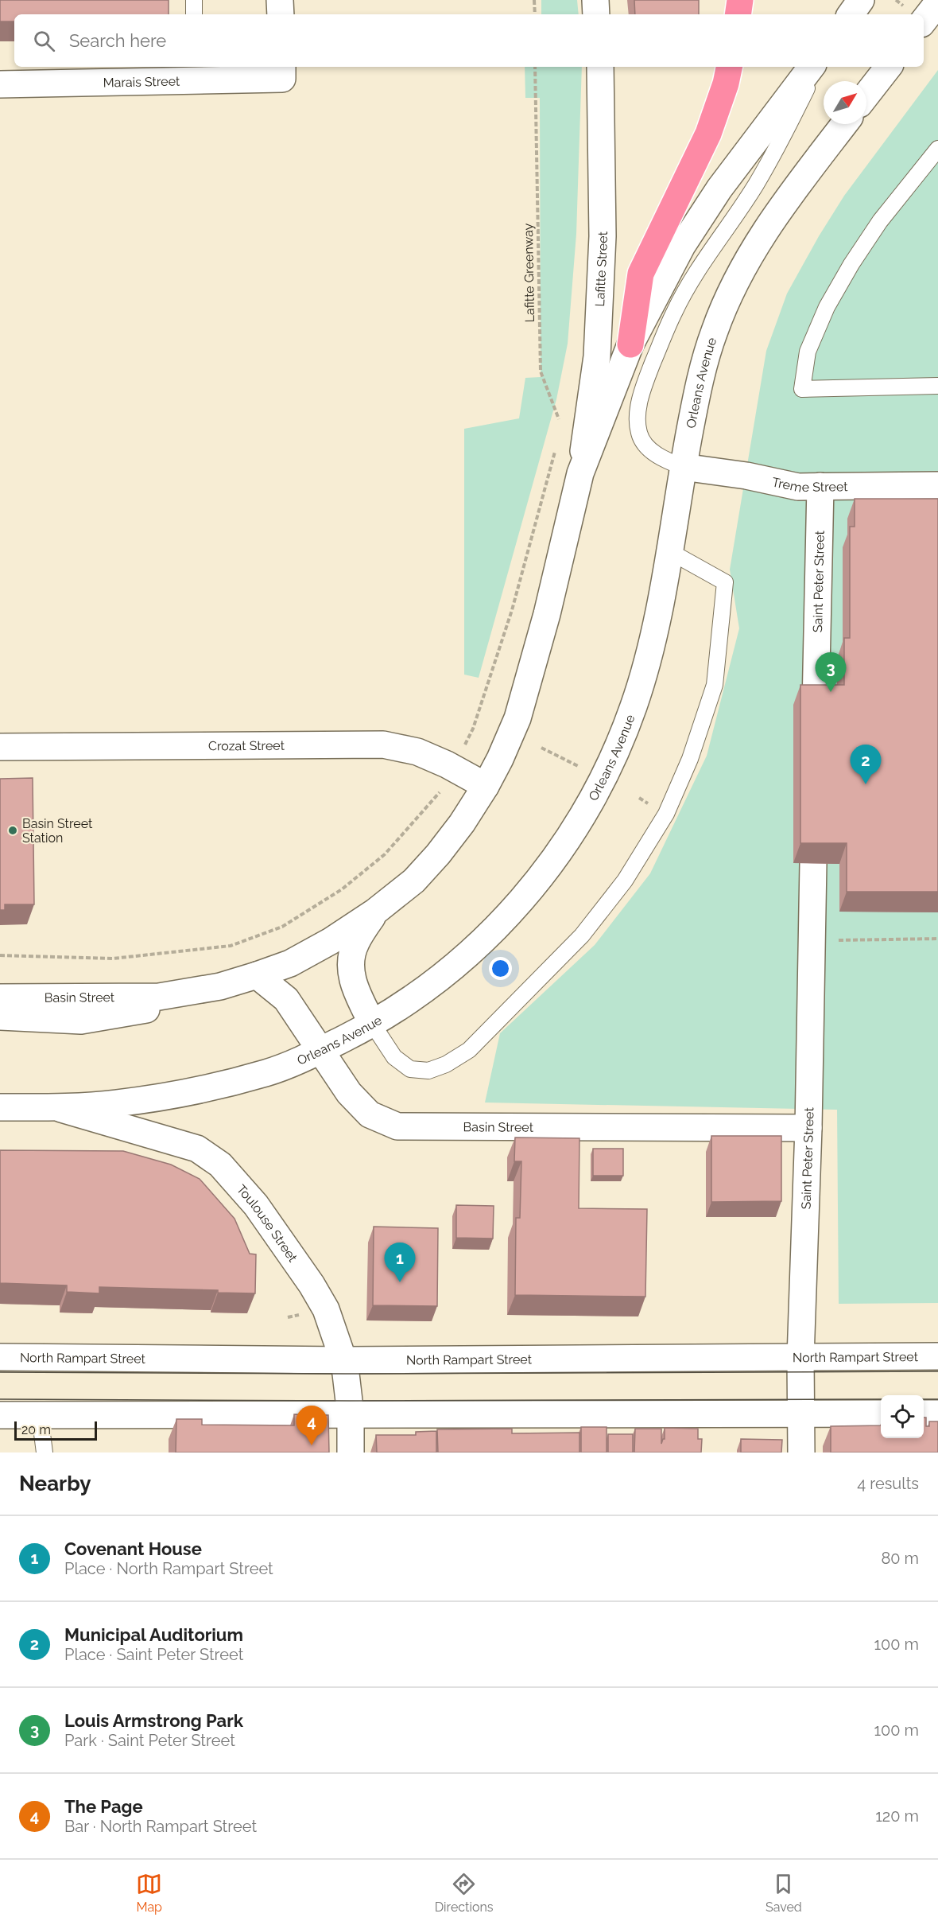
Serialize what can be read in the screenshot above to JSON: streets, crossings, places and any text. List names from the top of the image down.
{
  "streets": {
    "street": [
      "Marais Street",
      "Lafitte Street",
      "Orleans Avenue",
      "Treme Street",
      "Saint Peter Street",
      "Crozat Street",
      "Basin Street",
      "Toulouse Street",
      "North Rampart Street"
    ],
    "path": ["Lafitte Greenway"]
  },
  "crossings": [
    ["Orleans Avenue", "Treme Street"],
    ["Orleans Avenue", "Basin Street"],
    ["Orleans Avenue", "Toulouse Street"],
    ["Treme Street", "Saint Peter Street"],
    ["Saint Peter Street", "Basin Street"],
    ["Saint Peter Street", "North Rampart Street"],
    ["Toulouse Street", "North Rampart Street"]
  ],
  "places": ["Basin Street Station"],
  "scale_bar": "20 m",
  "north": "top right",
  "page": {
    "search": "Search here",
    "pins": [
      "3",
      "2",
      "1",
      "4"
    ],
    "scale": "20 m",
    "heading": ["Nearby", "4 results"],
    "list": [
      {
        "mark": "1",
        "name": "Covenant House",
        "note": "Place · North Rampart Street",
        "value": "80 m"
      },
      {
        "mark": "2",
        "name": "Municipal Auditorium",
        "note": "Place · Saint Peter Street",
        "value": "100 m"
      },
      {
        "mark": "3",
        "name": "Louis Armstrong Park",
        "note": "Park · Saint Peter Street",
        "value": "100 m"
      },
      {
        "mark": "4",
        "name": "The Page",
        "note": "Bar · North Rampart Street",
        "value": "120 m"
      }
    ],
    "nav": ["Map", "Directions", "Saved"]
  }
}
